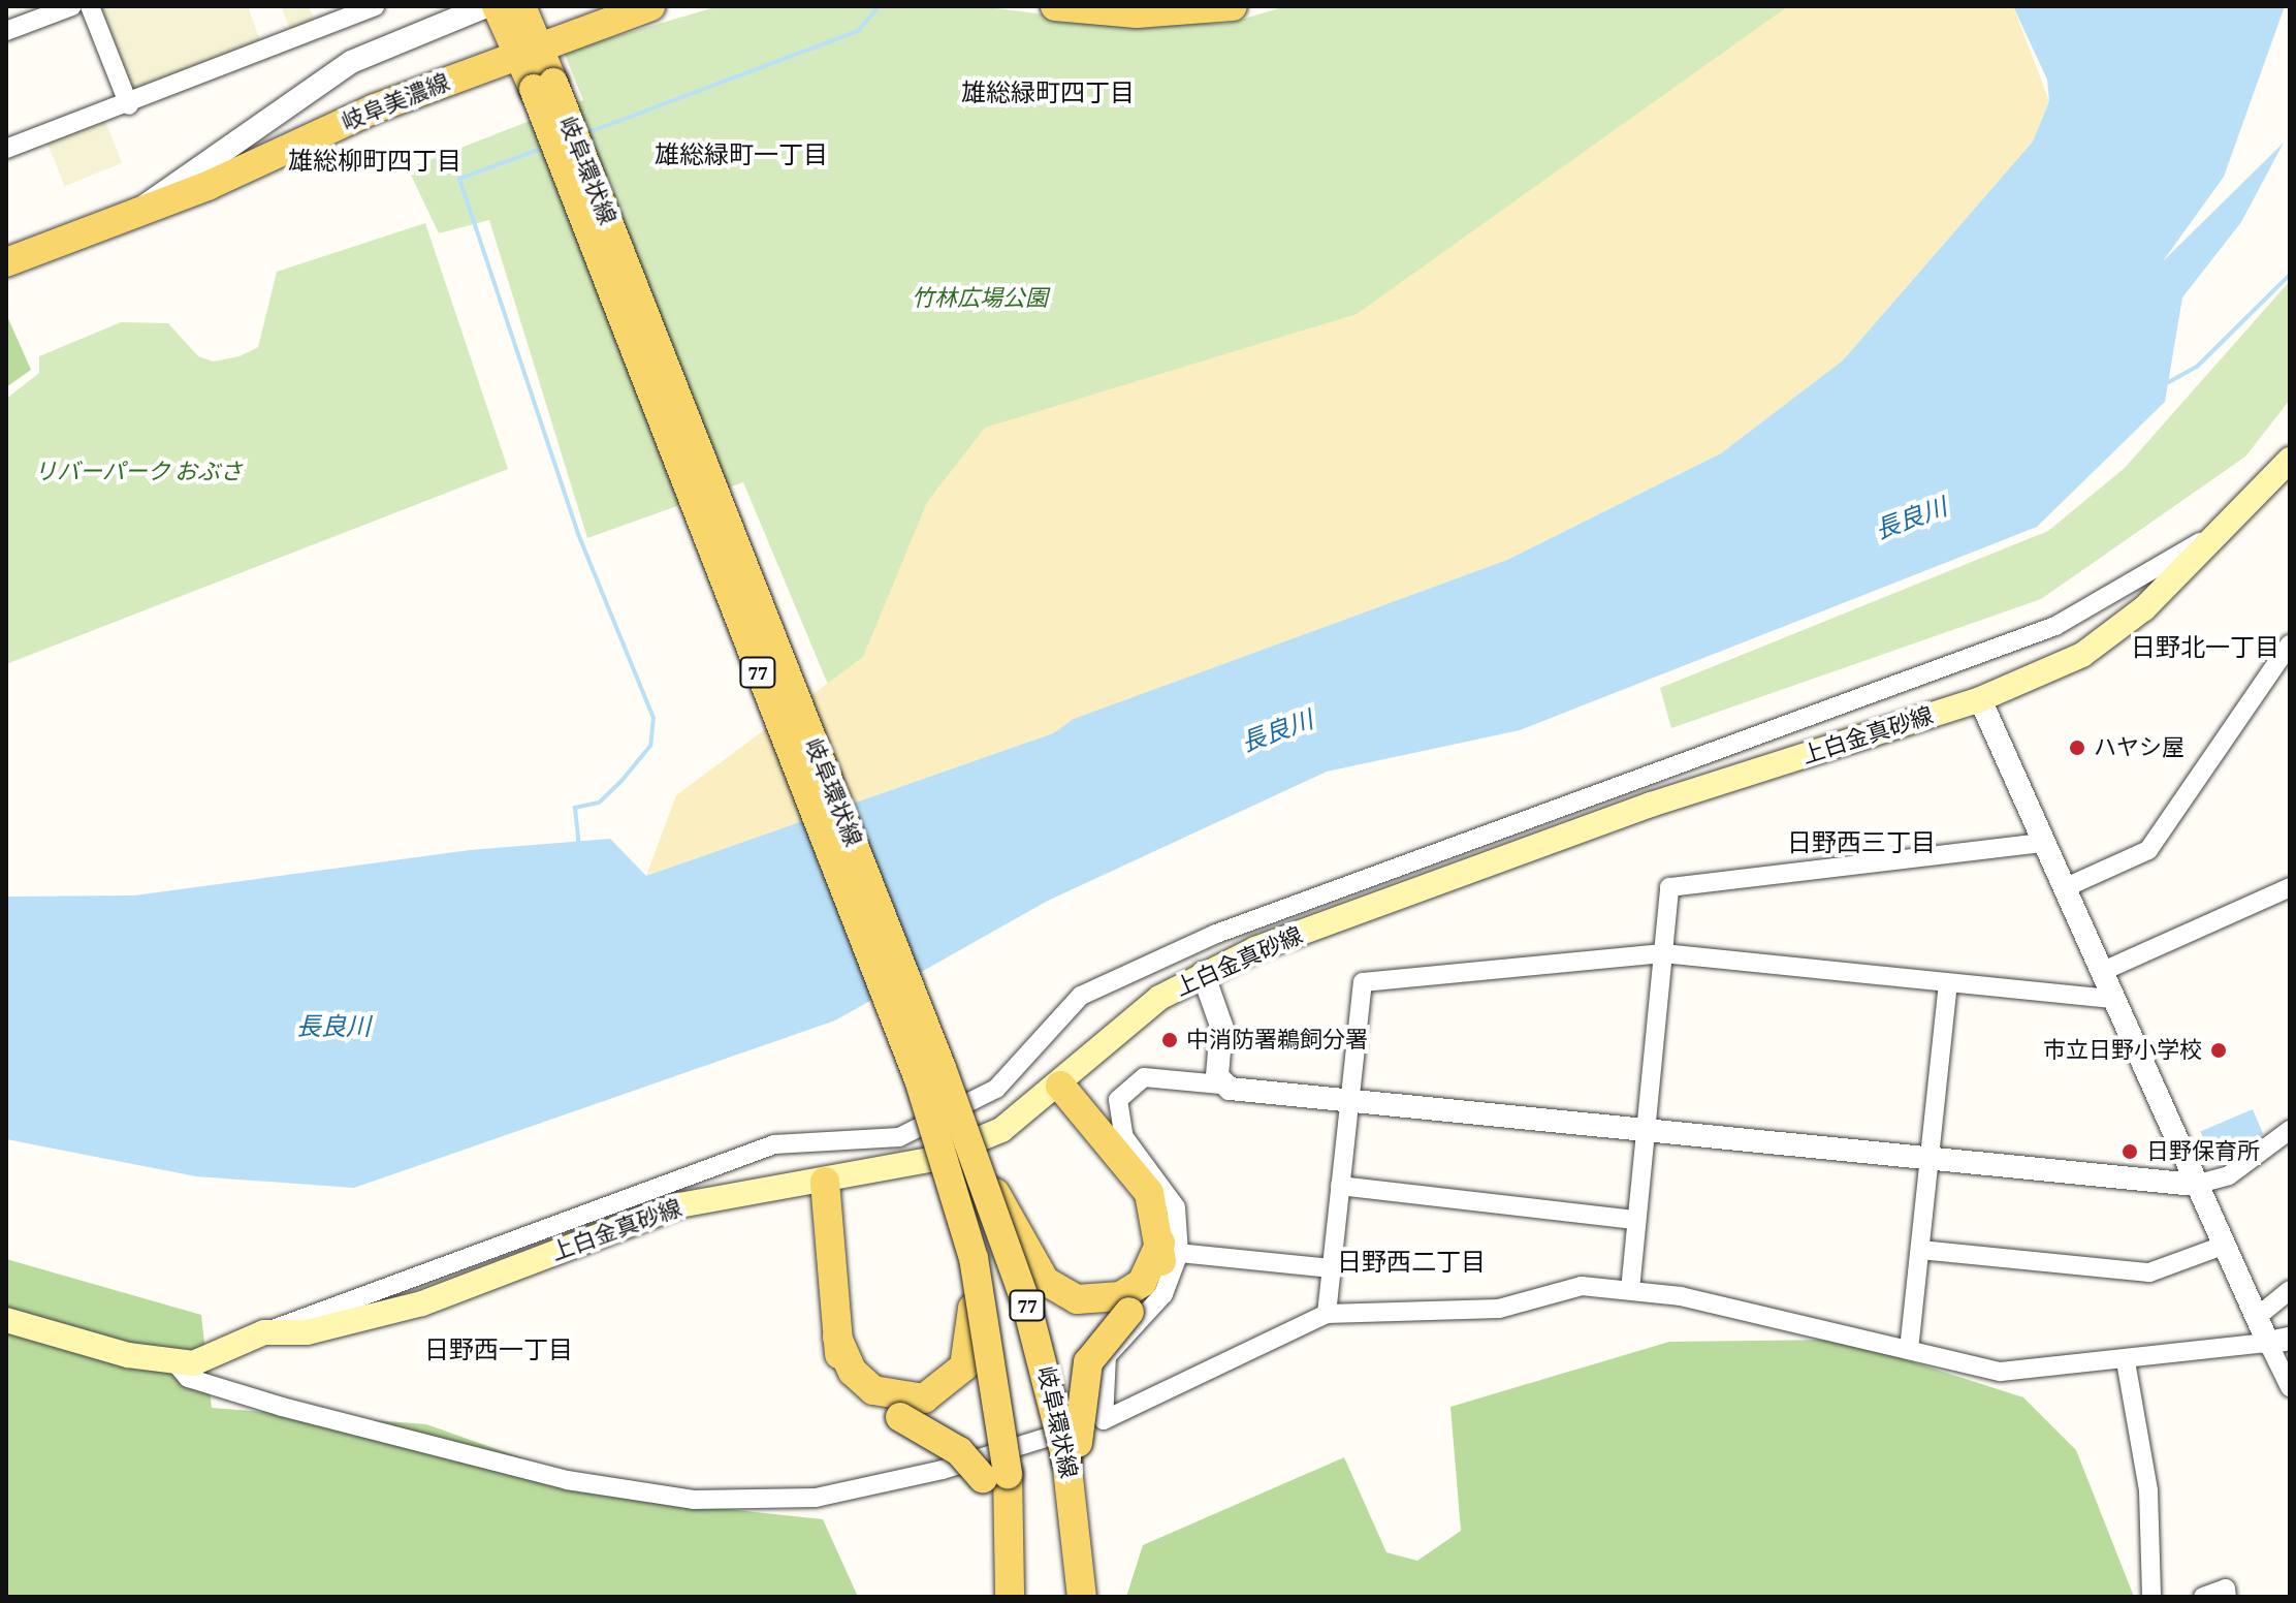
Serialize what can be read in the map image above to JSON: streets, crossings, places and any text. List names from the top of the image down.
{
  "streets": {
    "main road": [
      "岐阜美濃線",
      "岐阜環状線",
      "77",
      "上白金真砂線"
    ]
  },
  "crossings": [
    ["岐阜美濃線", "岐阜環状線"],
    ["岐阜環状線", "77"],
    ["77", "上白金真砂線"]
  ],
  "districts": [
    "雄総緑町四丁目",
    "雄総緑町一丁目",
    "雄総柳町四丁目",
    "日野北一丁目",
    "日野西三丁目",
    "日野西二丁目",
    "日野西一丁目"
  ],
  "water": ["長良川"],
  "parks": ["竹林広場公園", "リバーパーク おぶさ"],
  "places": [
    "ハヤシ屋",
    "中消防署鵜飼分署",
    "市立日野小学校",
    "日野保育所"
  ]
}
